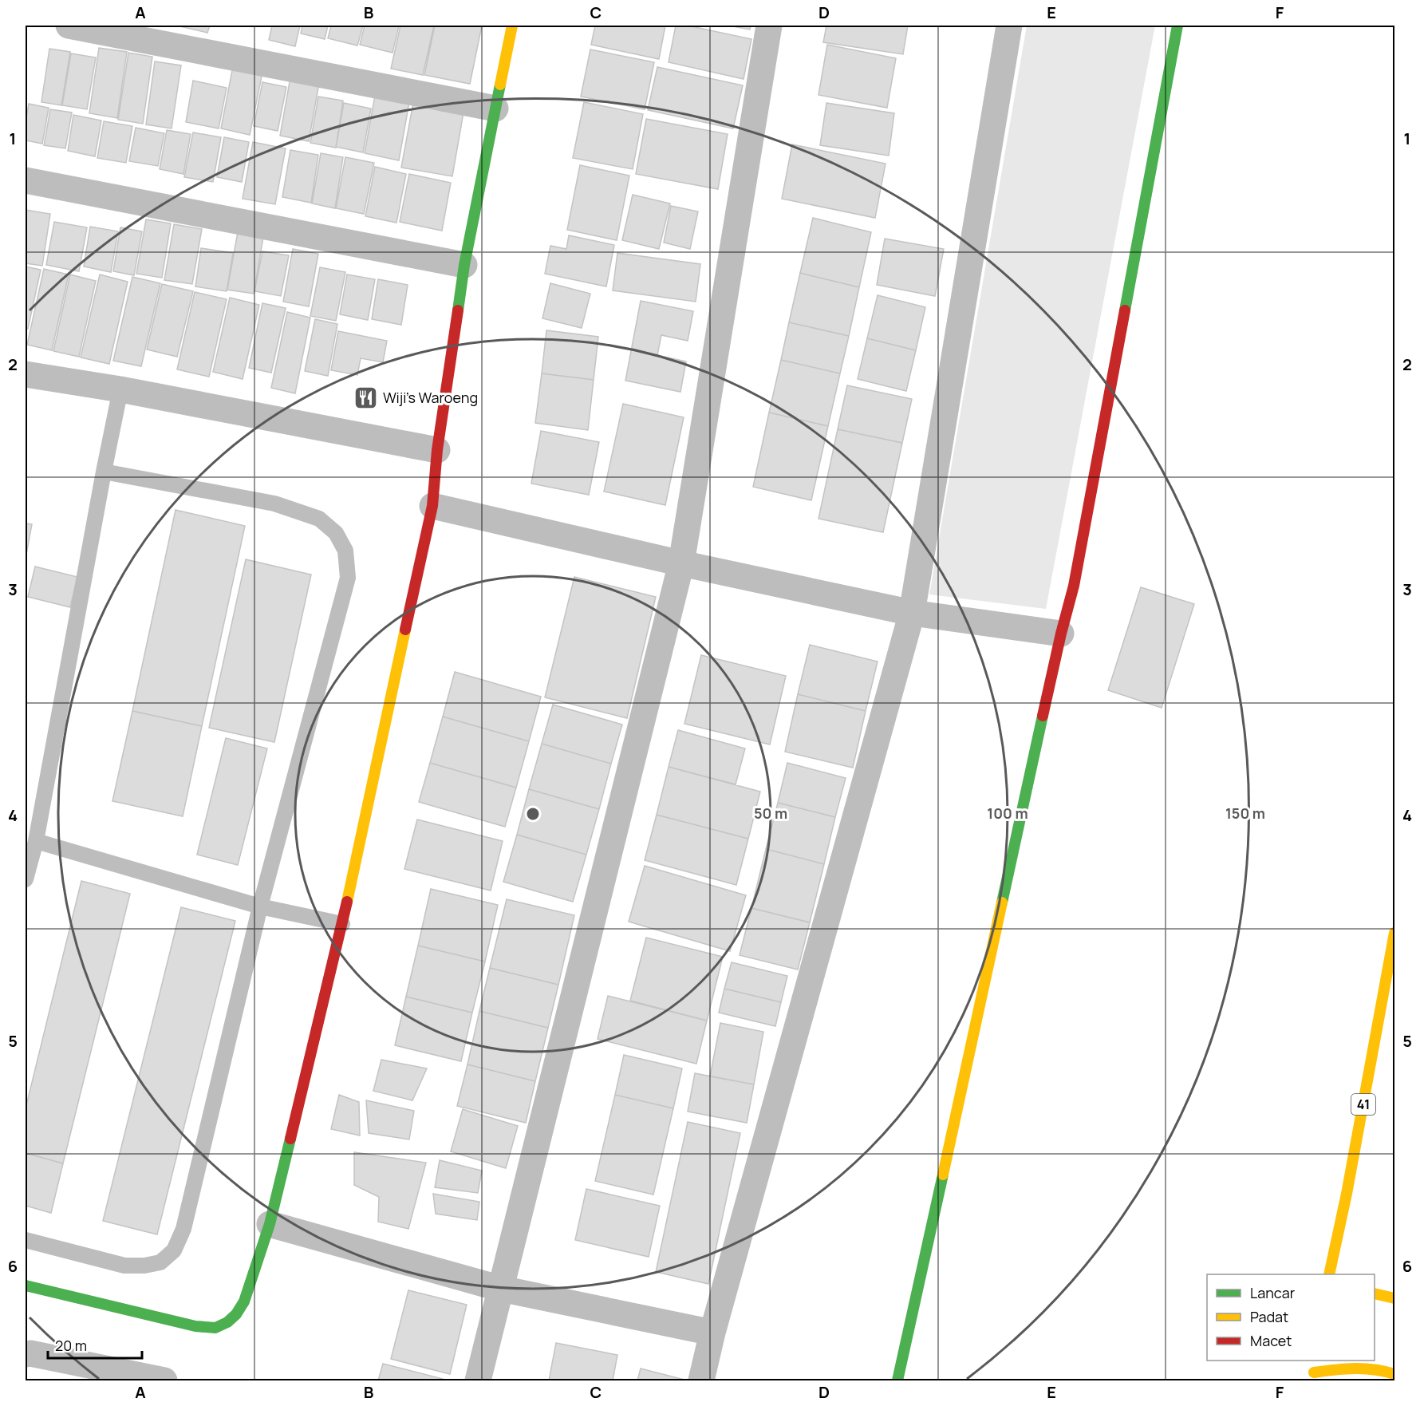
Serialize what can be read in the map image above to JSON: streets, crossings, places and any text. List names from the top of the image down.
{
  "streets": {
    "main road": ["41"]
  },
  "places": {
    "restaurant": ["Wiji's Waroeng"]
  },
  "legend": ["Lancar", "Padat", "Macet"],
  "scale_bar": "20 m",
  "grid": {
    "columns": [
      "A",
      "B",
      "C",
      "D",
      "E",
      "F"
    ],
    "rows": [
      "1",
      "2",
      "3",
      "4",
      "5",
      "6"
    ]
  },
  "rings": ["50 m", "100 m", "150 m"]
}
